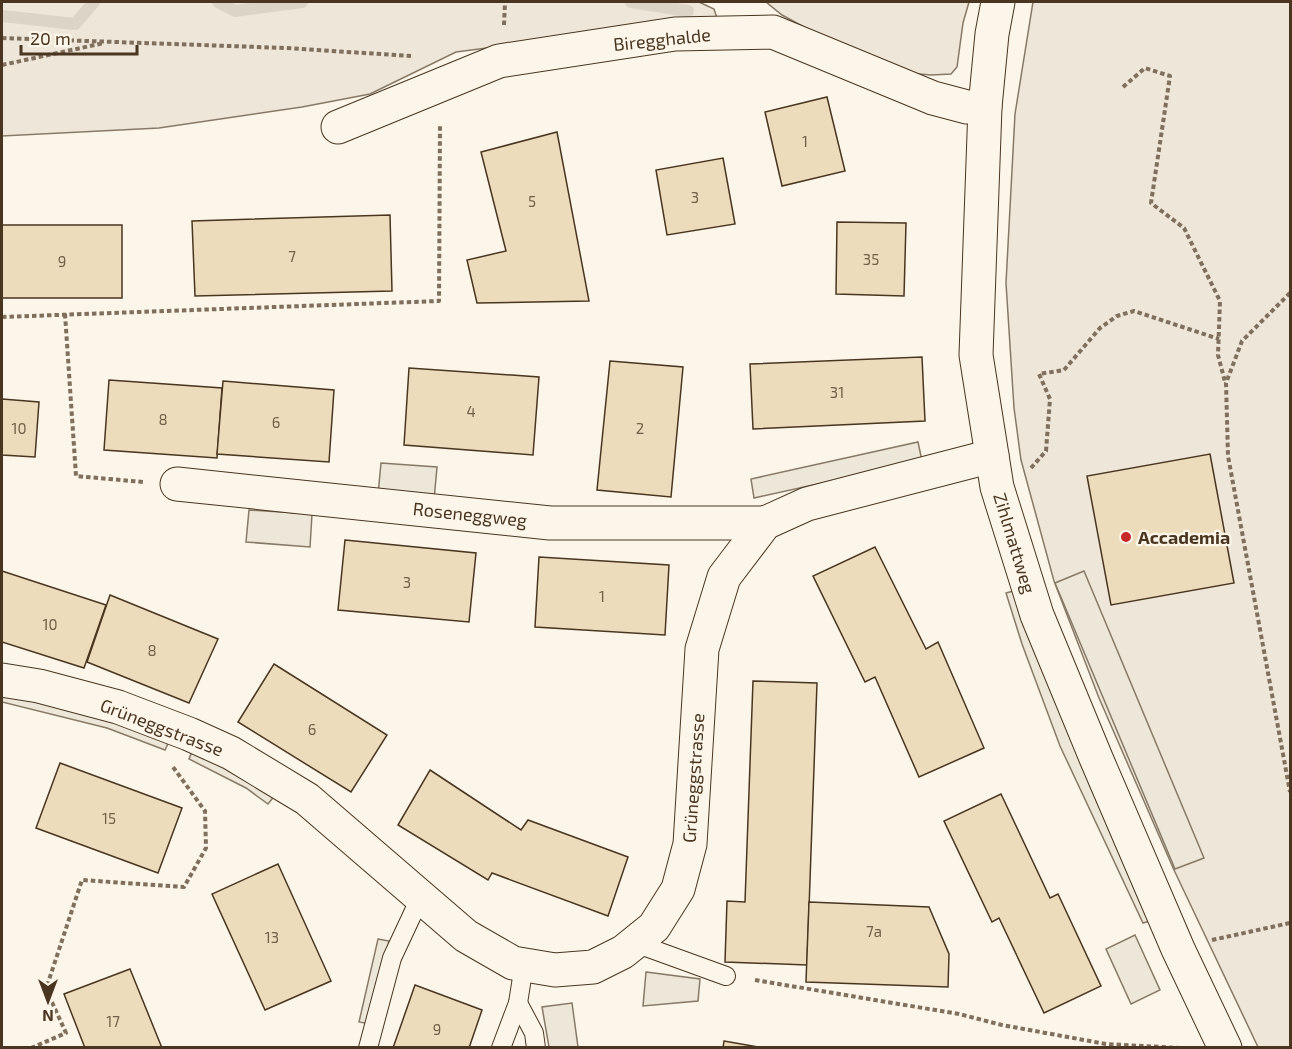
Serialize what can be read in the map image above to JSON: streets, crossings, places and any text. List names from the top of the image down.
{
  "streets": {
    "street": [
      "Biregghalde",
      "Roseneggweg",
      "Zihlmattweg",
      "Grüneggstrasse"
    ]
  },
  "crossings": [
    ["Biregghalde", "Zihlmattweg"],
    ["Roseneggweg", "Grüneggstrasse"],
    ["Zihlmattweg", "Grüneggstrasse"]
  ],
  "places": ["Accademia"],
  "house_numbers": [
    "1",
    "3",
    "5",
    "7",
    "35",
    "9",
    "31",
    "4",
    "8",
    "6",
    "10",
    "2",
    "3",
    "1",
    "10",
    "8",
    "6",
    "15",
    "7a",
    "13",
    "17",
    "9"
  ],
  "scale_bar": "20 m",
  "north": "bottom"
}
